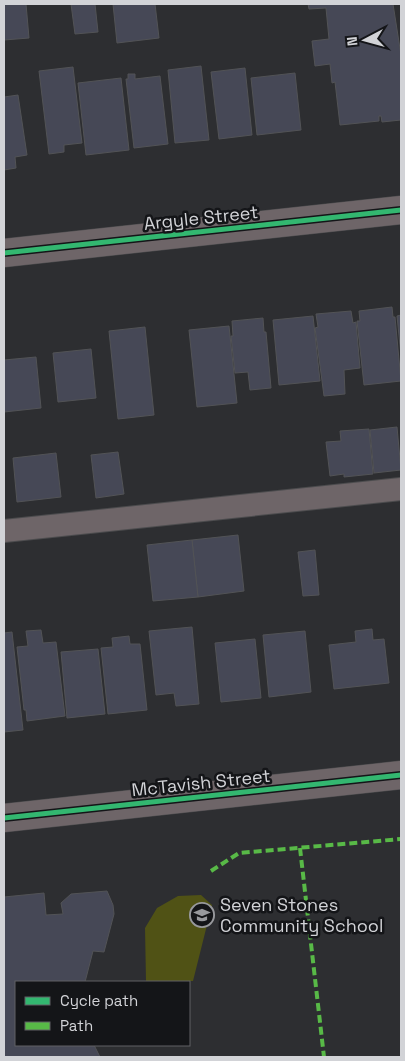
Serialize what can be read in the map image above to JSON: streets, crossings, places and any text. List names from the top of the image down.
{
  "streets": {
    "street": ["Argyle Street", "McTavish Street"]
  },
  "places": {
    "school or university": ["Seven Stones Community School"]
  },
  "legend": ["Cycle path", "Path"],
  "north": "left"
}
